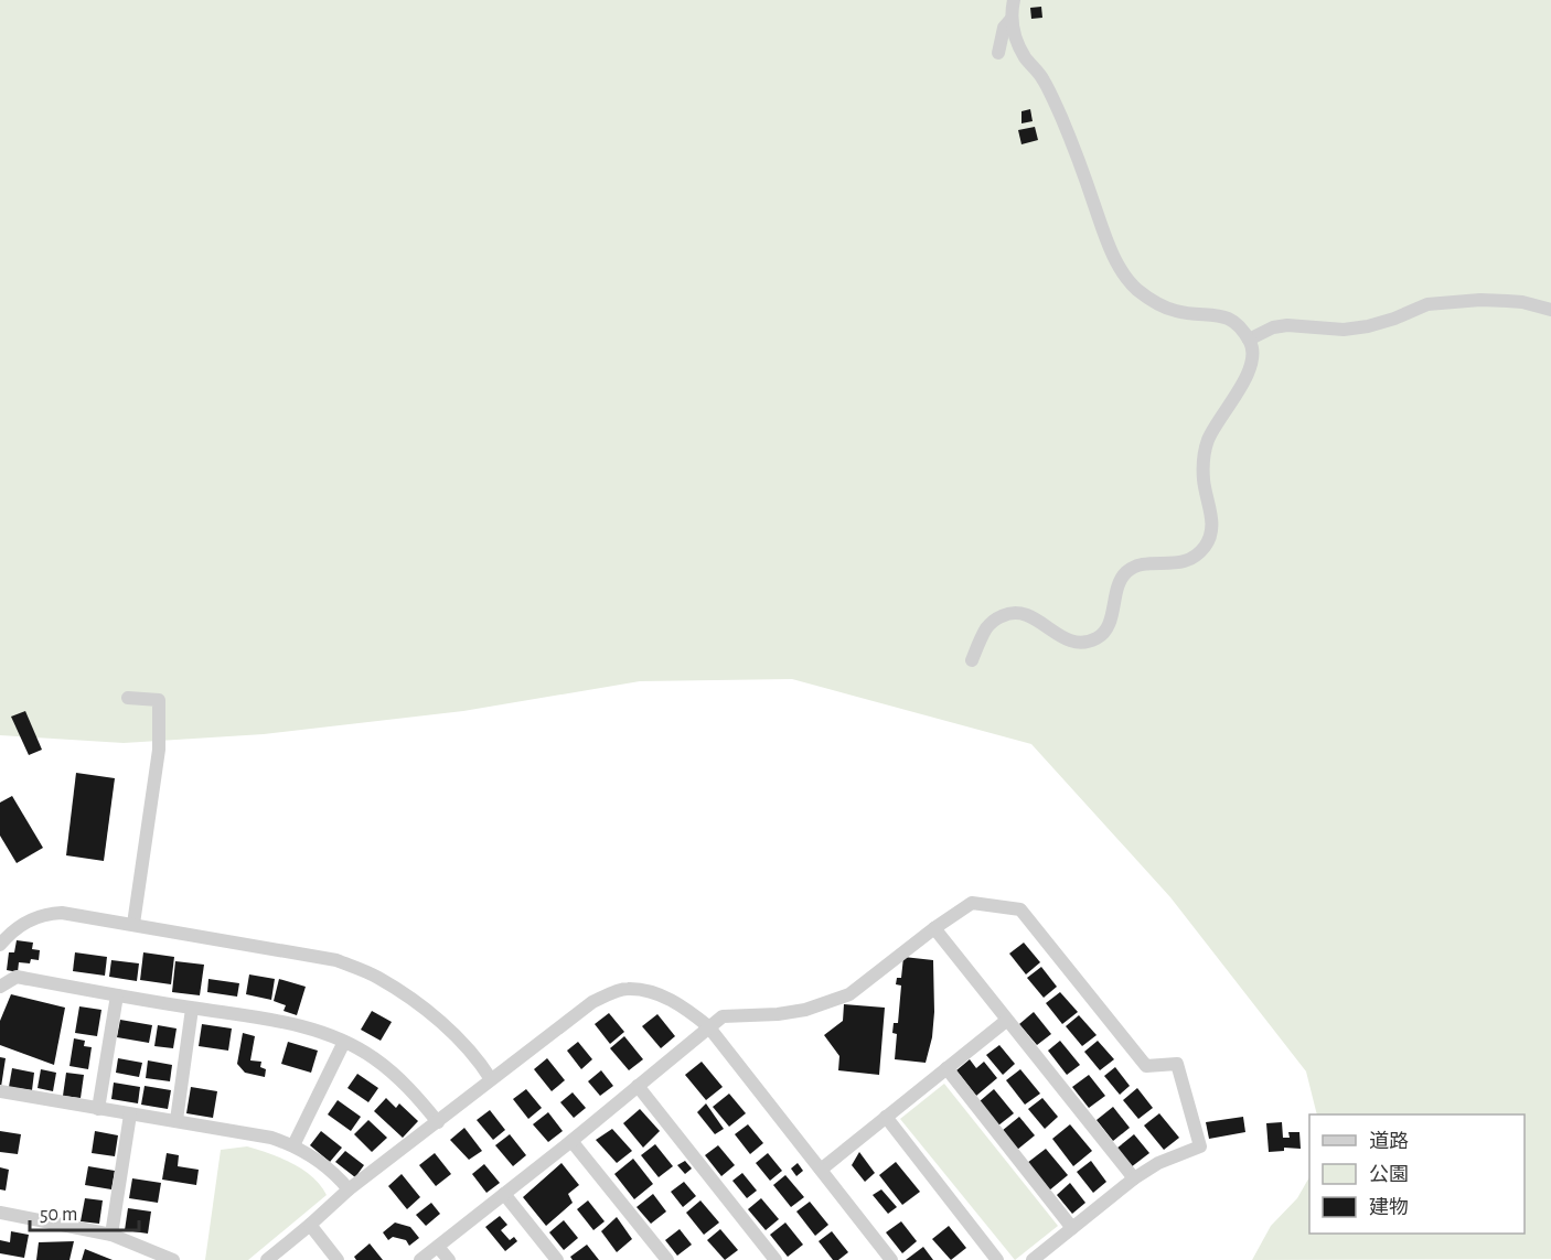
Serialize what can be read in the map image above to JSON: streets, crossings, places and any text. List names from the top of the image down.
{
  "legend": ["道路", "公園", "建物"],
  "scale_bar": "50 m"
}
